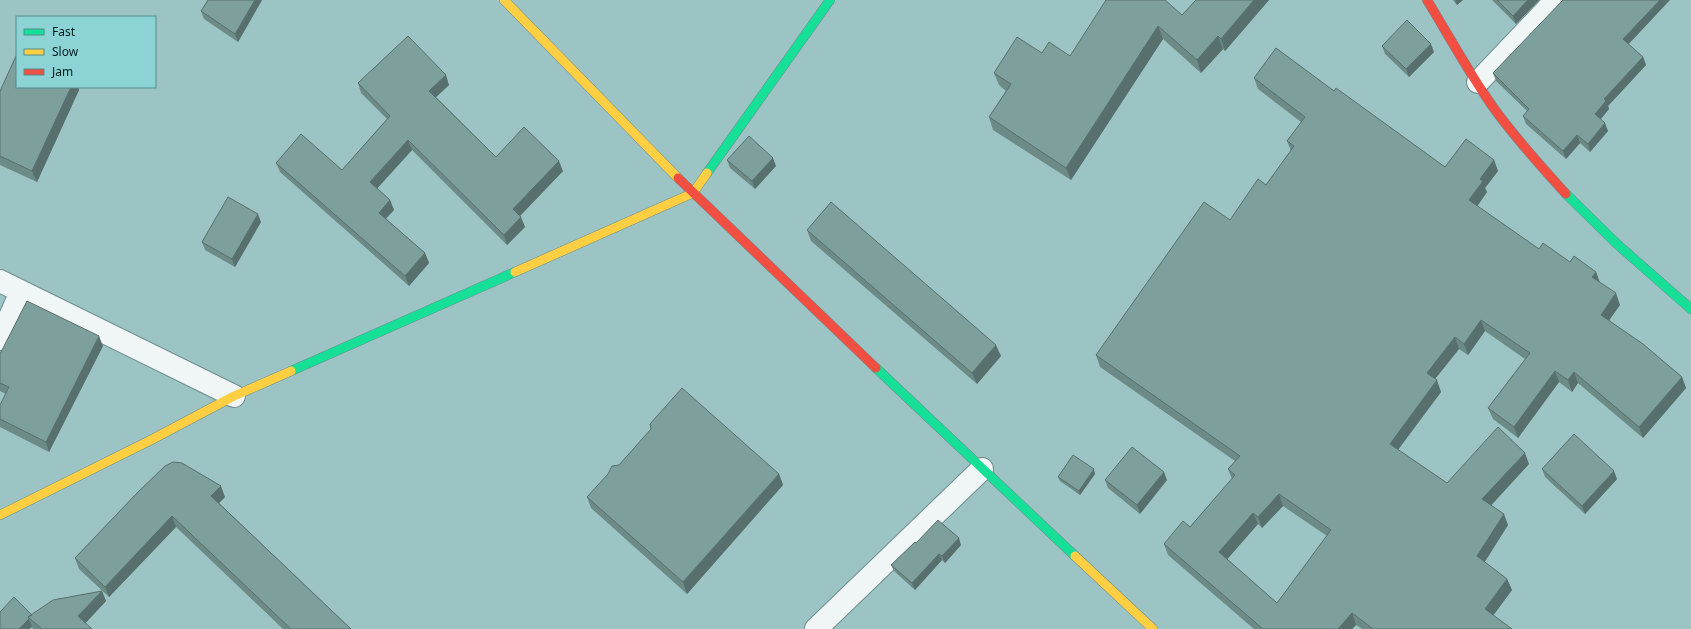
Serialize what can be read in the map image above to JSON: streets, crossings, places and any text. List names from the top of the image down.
{
  "legend": ["Fast", "Slow", "Jam"]
}
